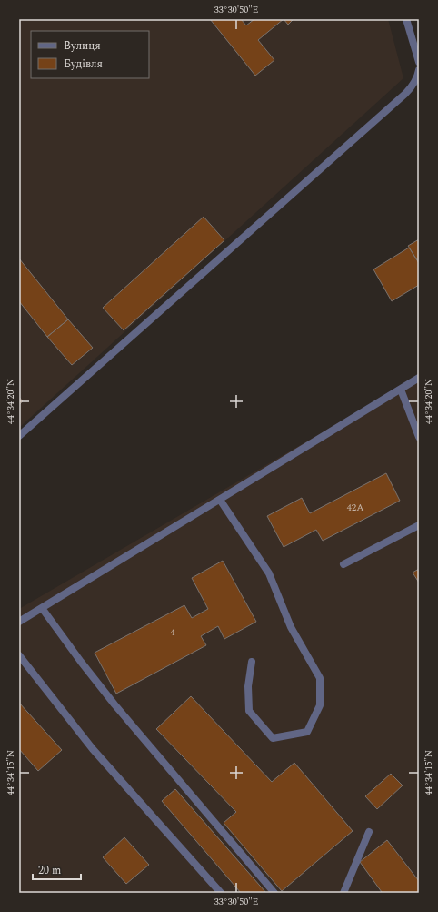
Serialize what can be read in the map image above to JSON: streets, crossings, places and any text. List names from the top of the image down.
{
  "house_numbers": ["42А", "4"],
  "legend": ["Вулиця", "Будівля"],
  "scale_bar": "20 m",
  "coordinates": ["33°30'50\"E", "44°34'20\"N", "44°34'15\"N"]
}
